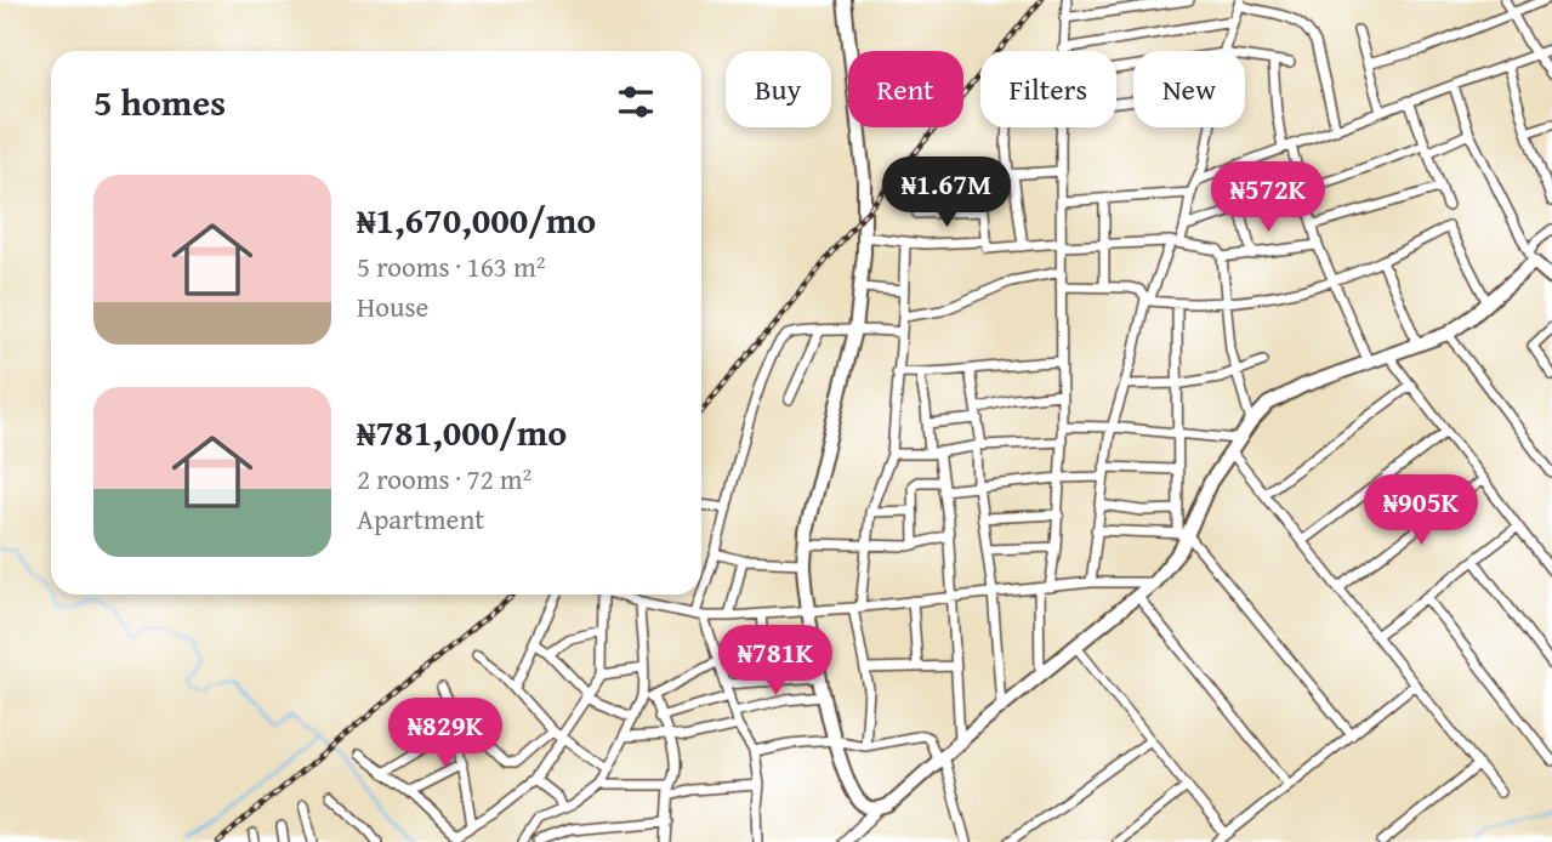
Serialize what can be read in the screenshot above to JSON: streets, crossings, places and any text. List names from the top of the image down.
{
  "page": {
    "chip": [
      "Buy",
      "Rent",
      "Filters",
      "New"
    ],
    "heading": "5 homes",
    "list": [
      {
        "name": "₦1,670,000/mo",
        "note": "5 rooms · 163 m² · House"
      },
      {
        "name": "₦781,000/mo",
        "note": "2 rooms · 72 m² · Apartment"
      }
    ],
    "price": [
      "₦1.67M",
      "₦572K",
      "₦905K",
      "₦781K",
      "₦829K"
    ]
  }
}
